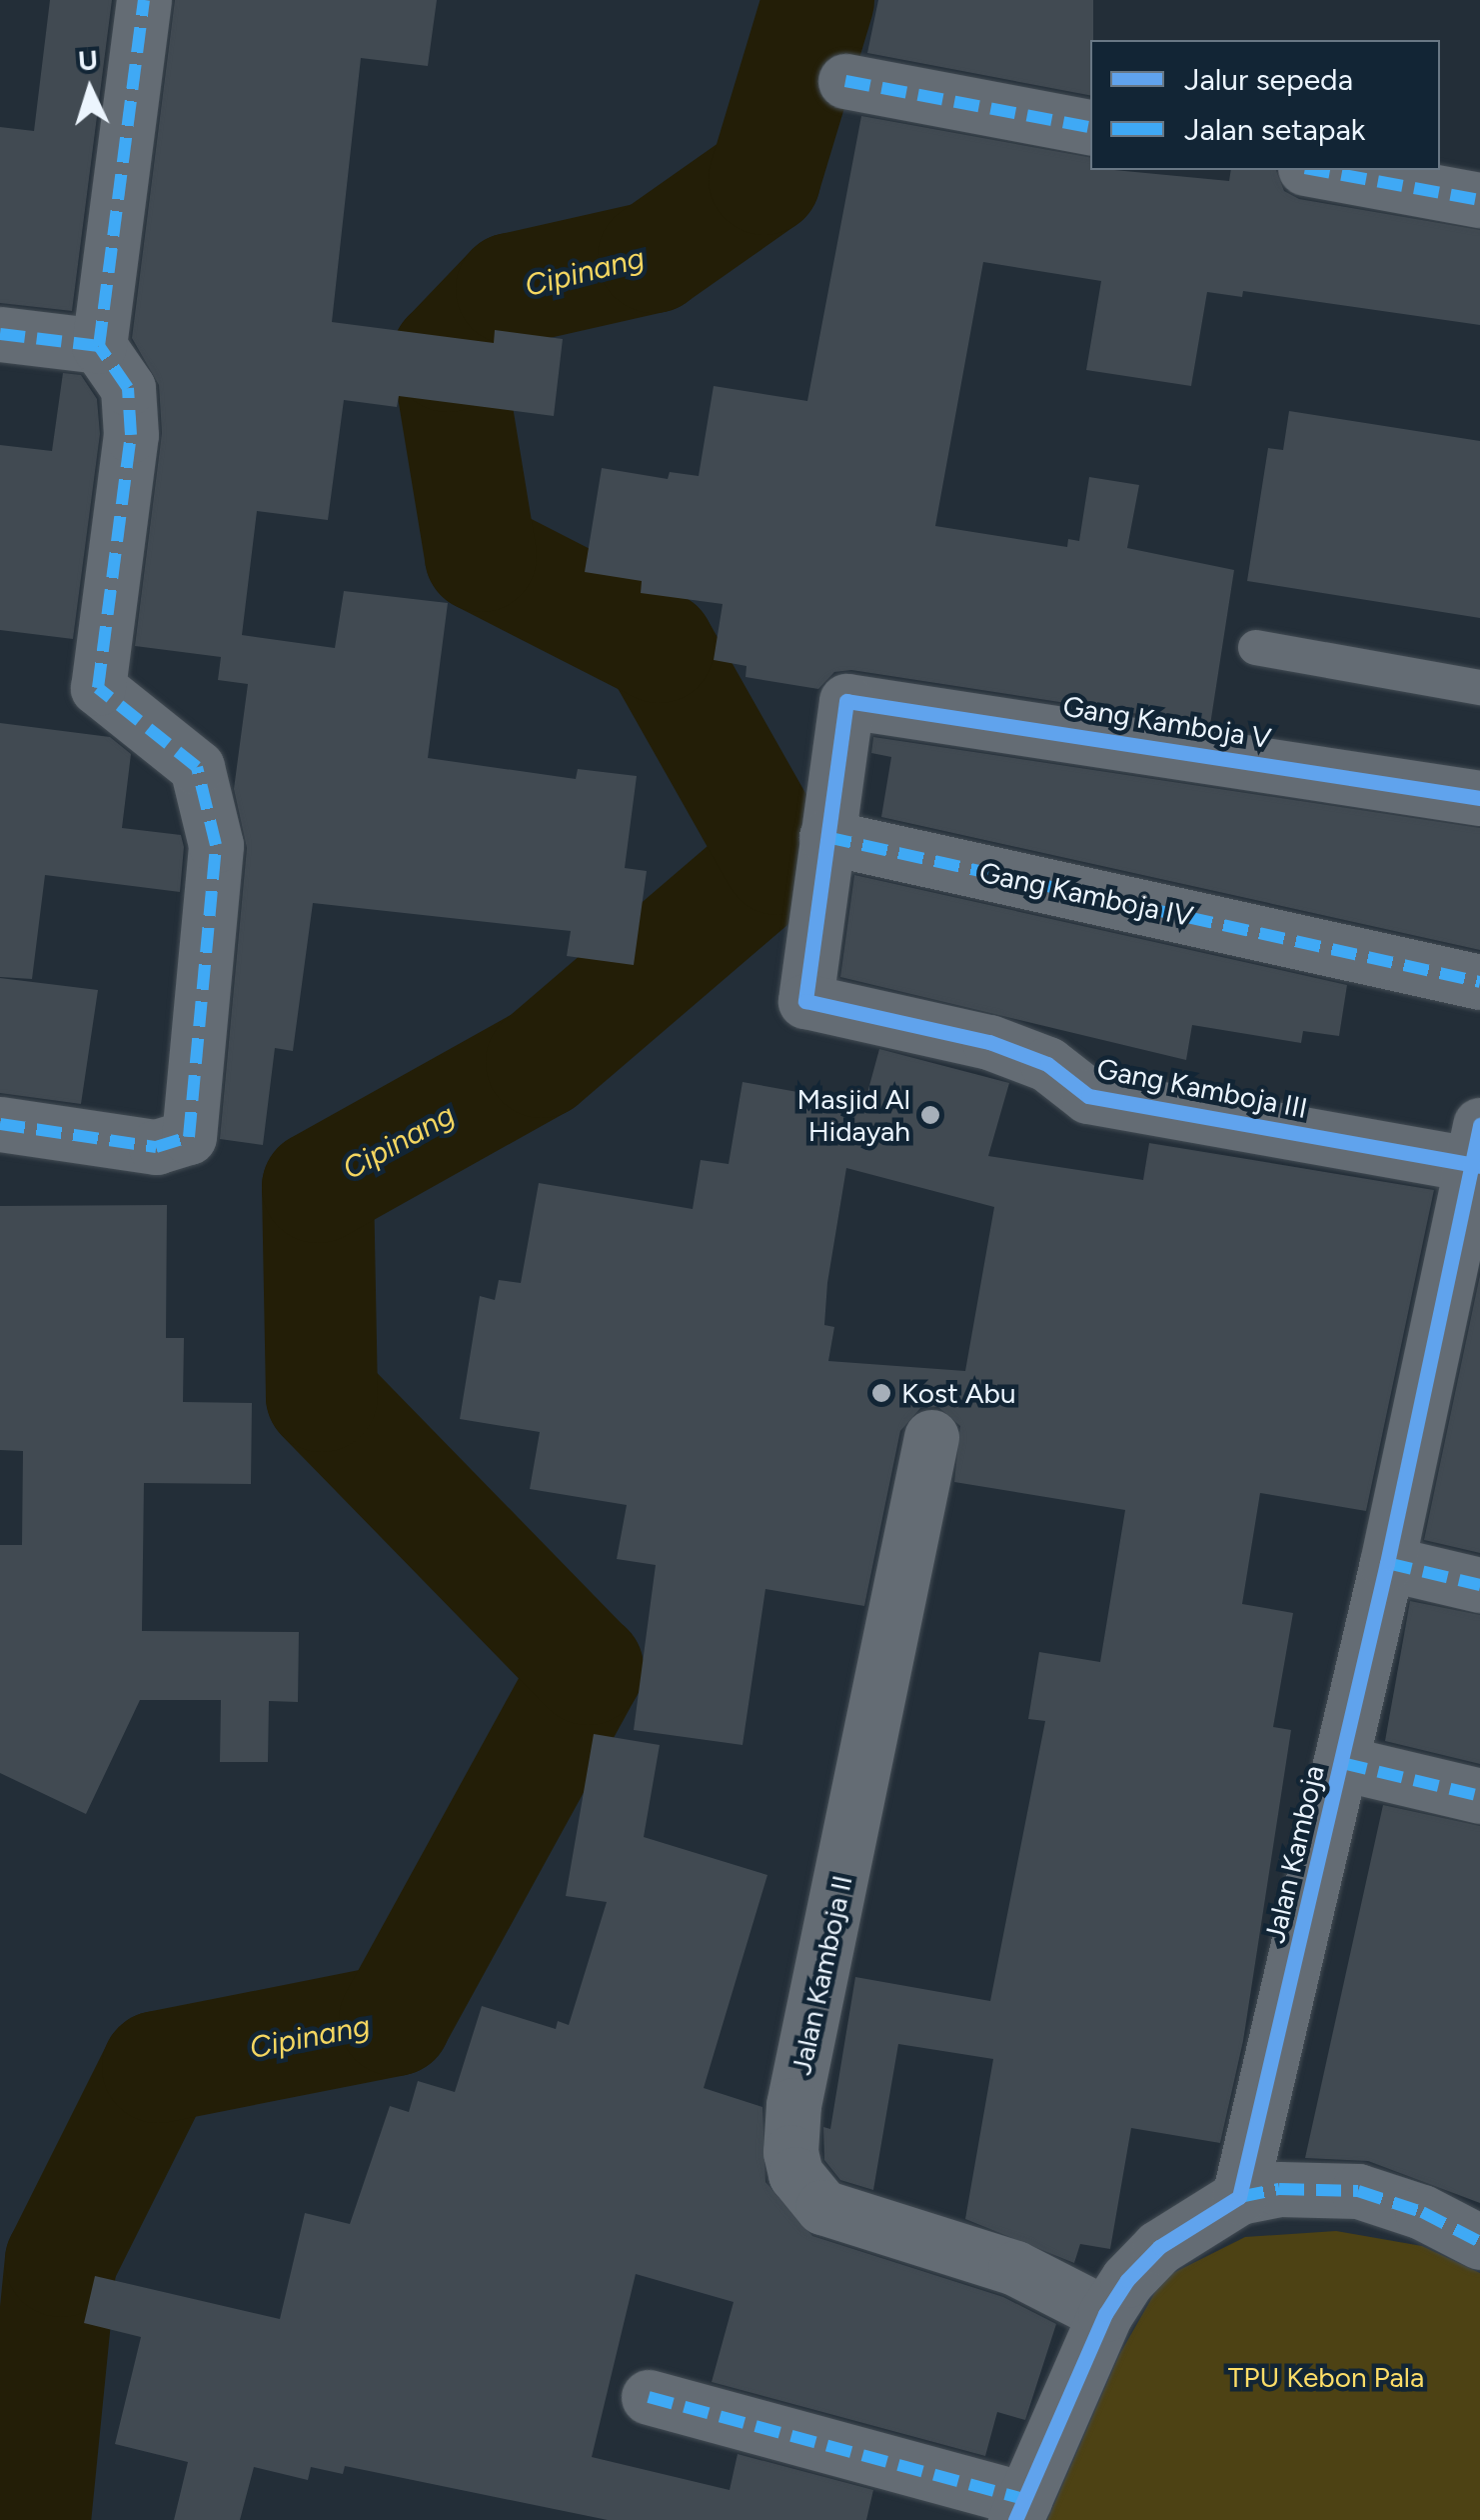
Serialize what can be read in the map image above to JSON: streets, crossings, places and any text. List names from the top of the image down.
{
  "streets": {
    "street": [
      "Gang Kamboja V",
      "Gang Kamboja IV",
      "Gang Kamboja III",
      "Jalan Kamboja",
      "Jalan Kamboja II"
    ]
  },
  "crossings": [
    ["Gang Kamboja V", "Gang Kamboja IV"],
    ["Gang Kamboja V", "Gang Kamboja III"],
    ["Gang Kamboja IV", "Gang Kamboja III"],
    ["Gang Kamboja III", "Jalan Kamboja"]
  ],
  "water": ["Cipinang"],
  "parks": ["TPU Kebon Pala"],
  "places": ["Masjid Al Hidayah", "Kost Abu"],
  "legend": ["Jalur sepeda", "Jalan setapak"],
  "north": "top"
}
